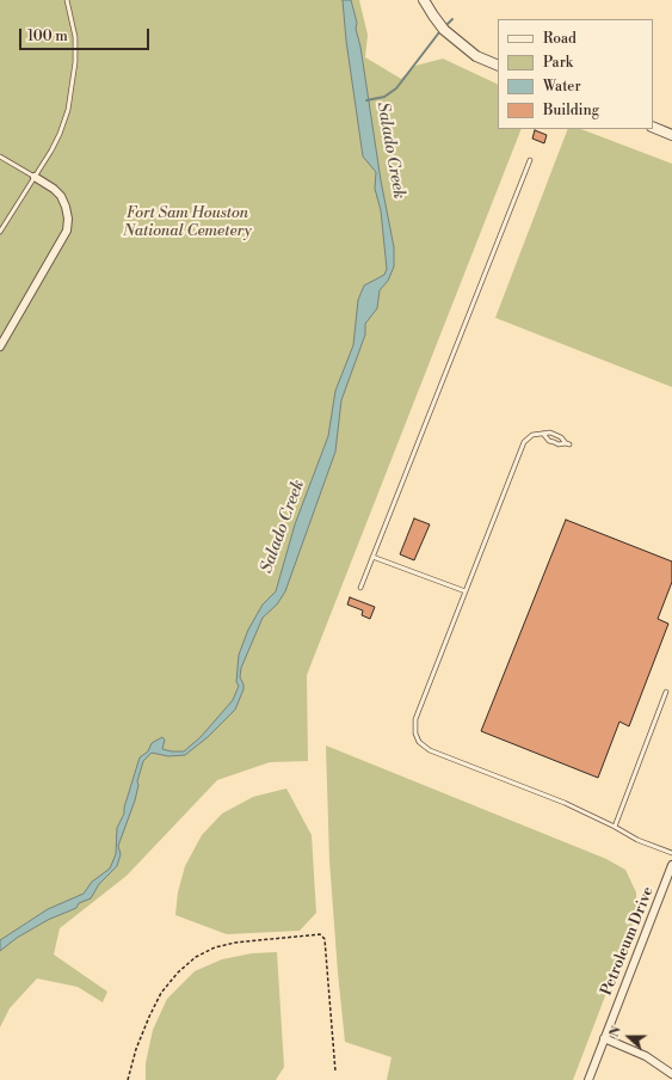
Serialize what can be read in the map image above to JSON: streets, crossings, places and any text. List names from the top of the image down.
{
  "streets": {
    "street": ["Petroleum Drive"]
  },
  "water": ["Salado Creek"],
  "parks": ["Fort Sam Houston National Cemetery"],
  "legend": [
    "Road",
    "Park",
    "Water",
    "Building"
  ],
  "scale_bar": "100 m",
  "north": "left"
}
